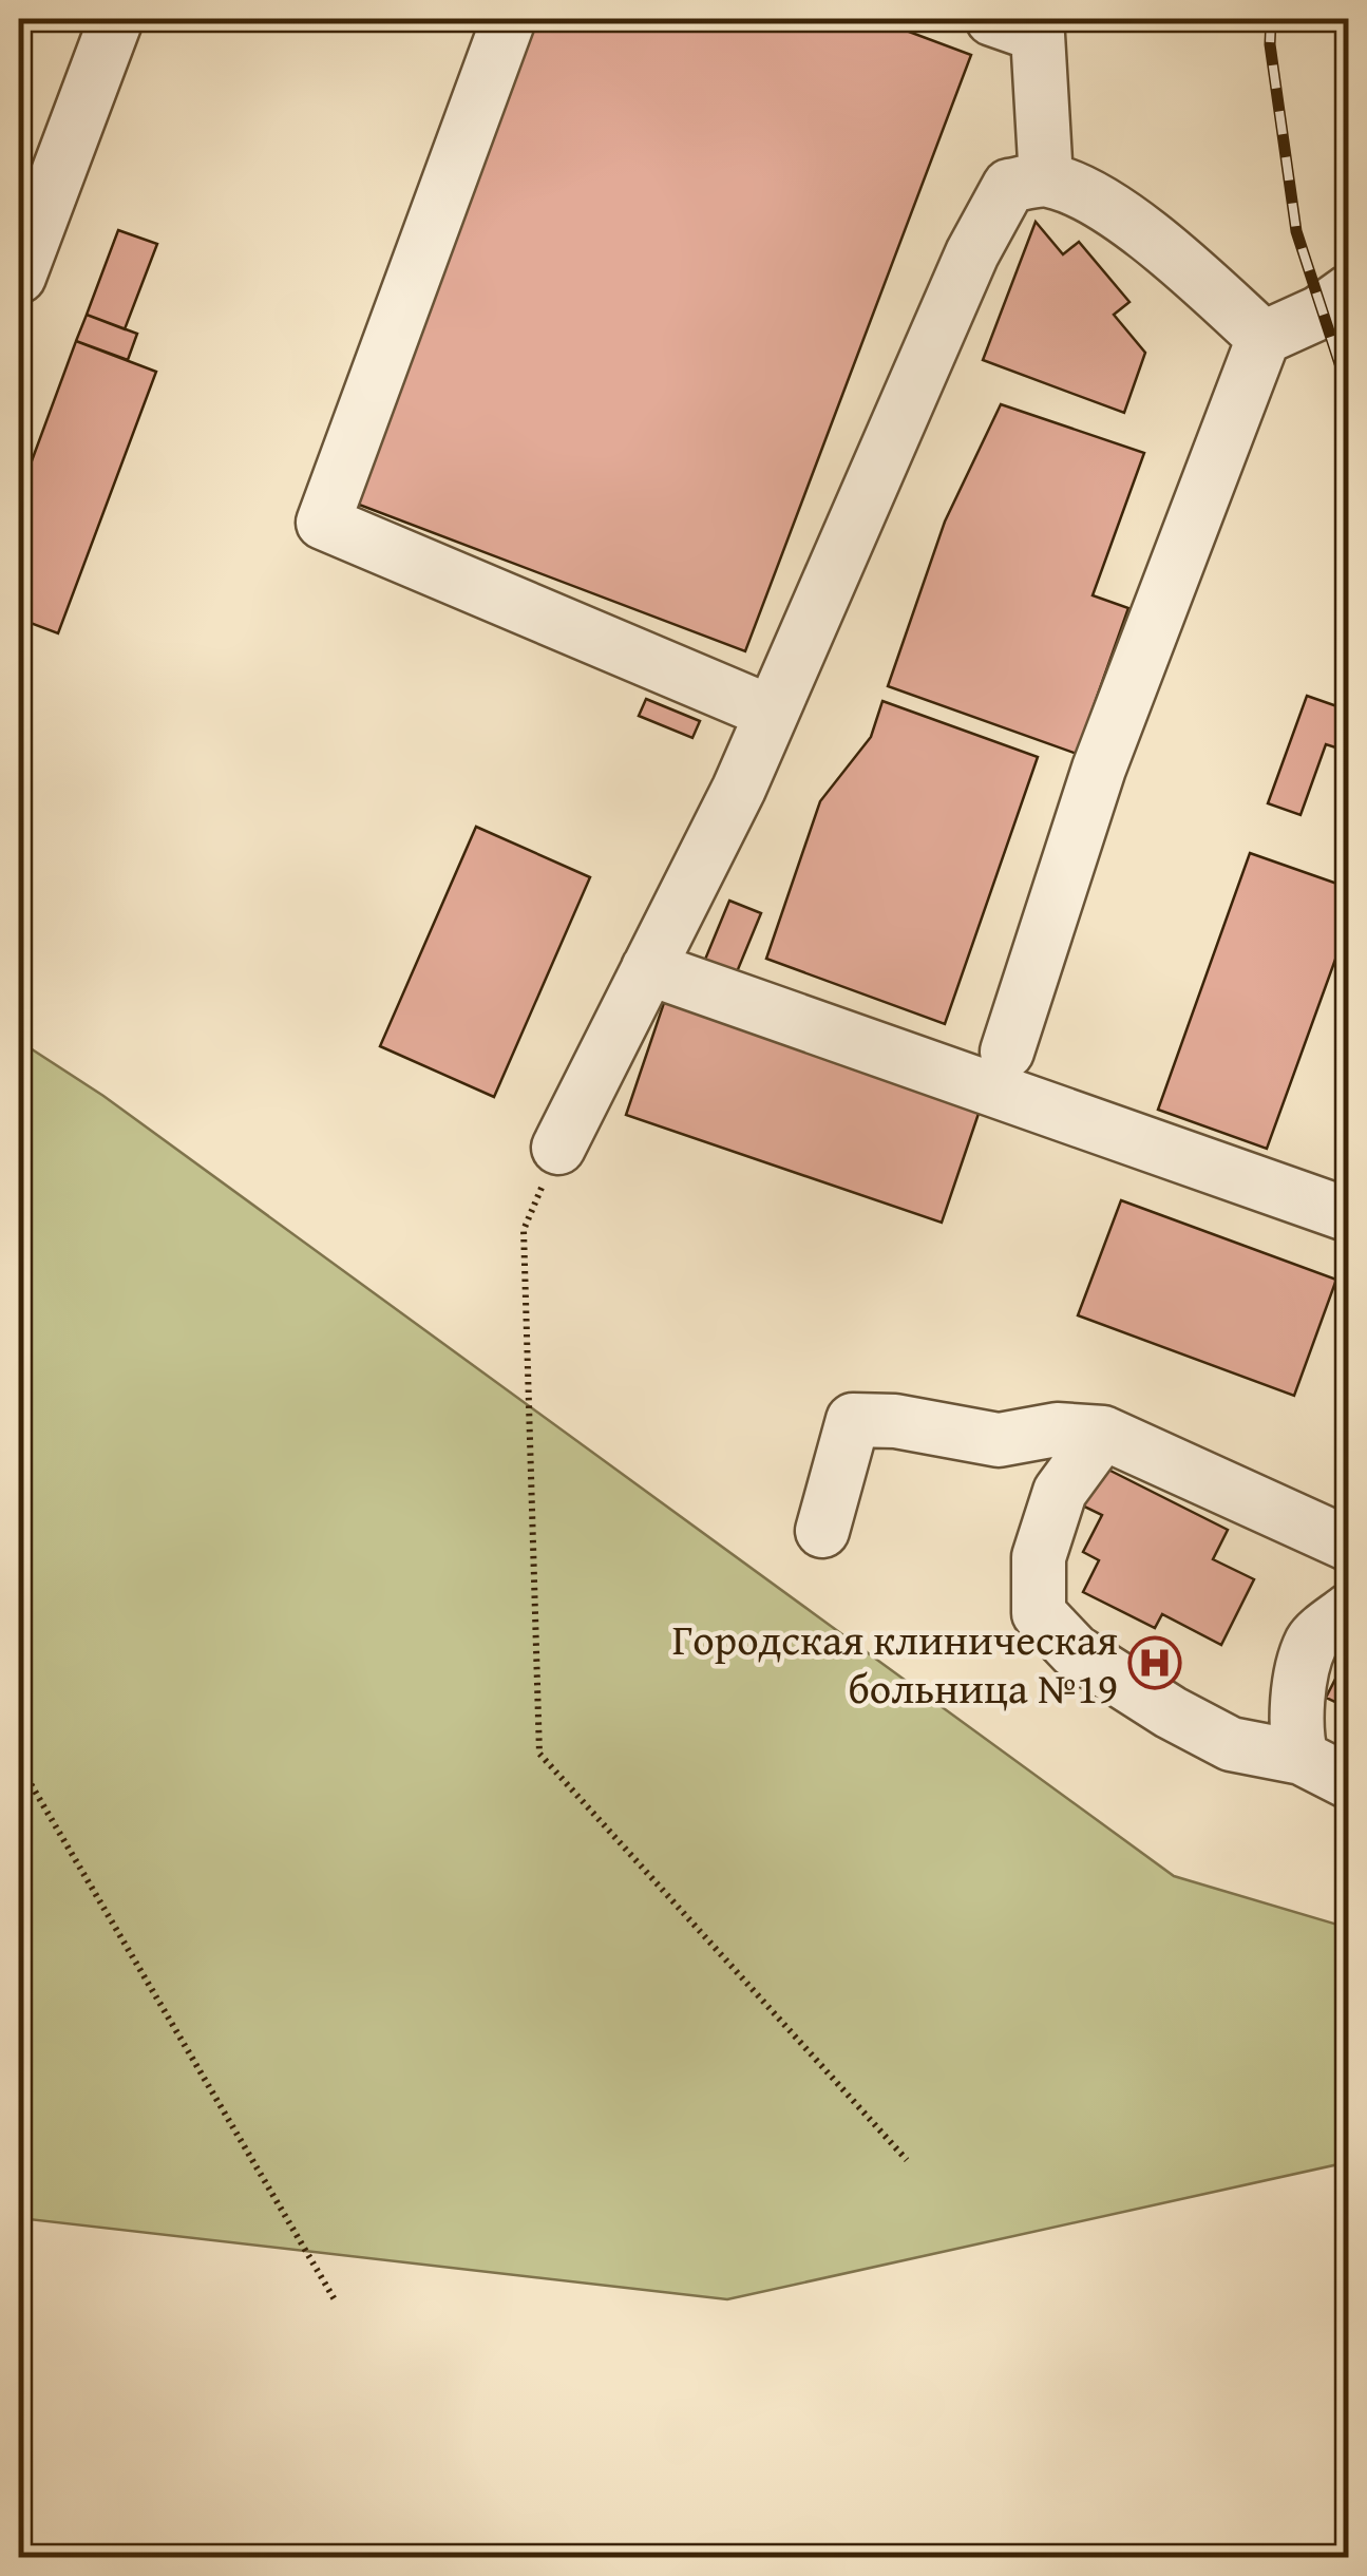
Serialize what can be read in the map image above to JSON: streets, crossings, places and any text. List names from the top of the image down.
{
  "places": {
    "hospital": ["Городская клиническая больница №19"]
  }
}
